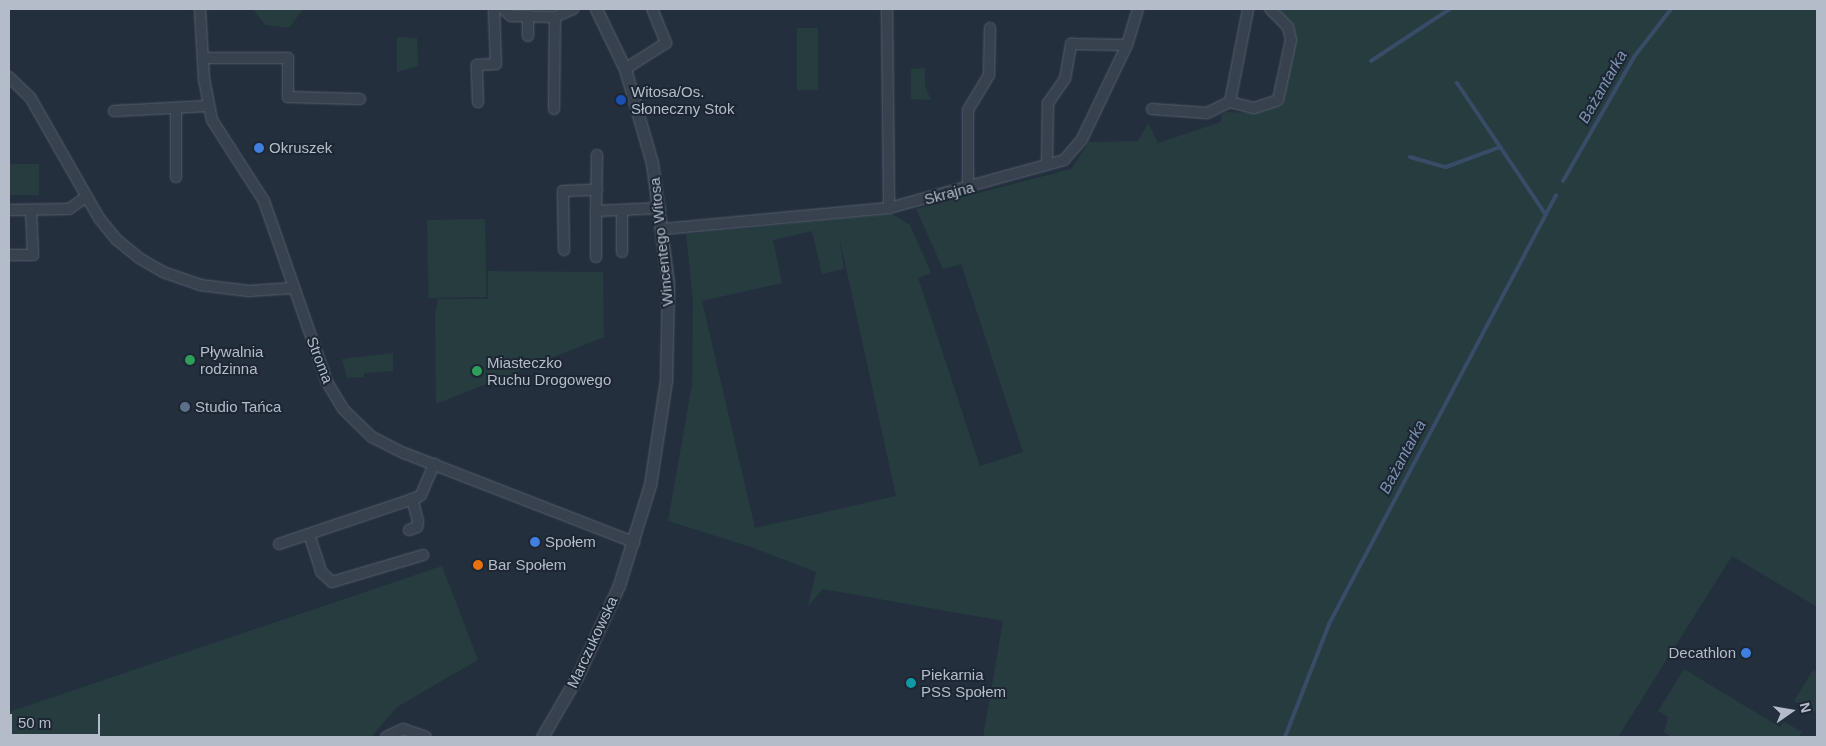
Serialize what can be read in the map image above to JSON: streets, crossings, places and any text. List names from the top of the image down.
{
  "streets": {
    "street": [
      "Skrajna",
      "Wincentego Witosa",
      "Stroma",
      "Marczukowska"
    ]
  },
  "crossings": [
    ["Skrajna", "Wincentego Witosa"],
    ["Wincentego Witosa", "Stroma"],
    ["Wincentego Witosa", "Marczukowska"],
    ["Stroma", "Marczukowska"]
  ],
  "water": ["Bażantarka"],
  "places": [
    "Witosa/Os. Słoneczny Stok",
    "Okruszek",
    "Pływalnia rodzinna",
    "Miasteczko Ruchu Drogowego",
    "Studio Tańca",
    "Społem",
    "Bar Społem",
    "Decathlon",
    "Piekarnia PSS Społem"
  ],
  "scale_bar": "50 m",
  "north": "right"
}
